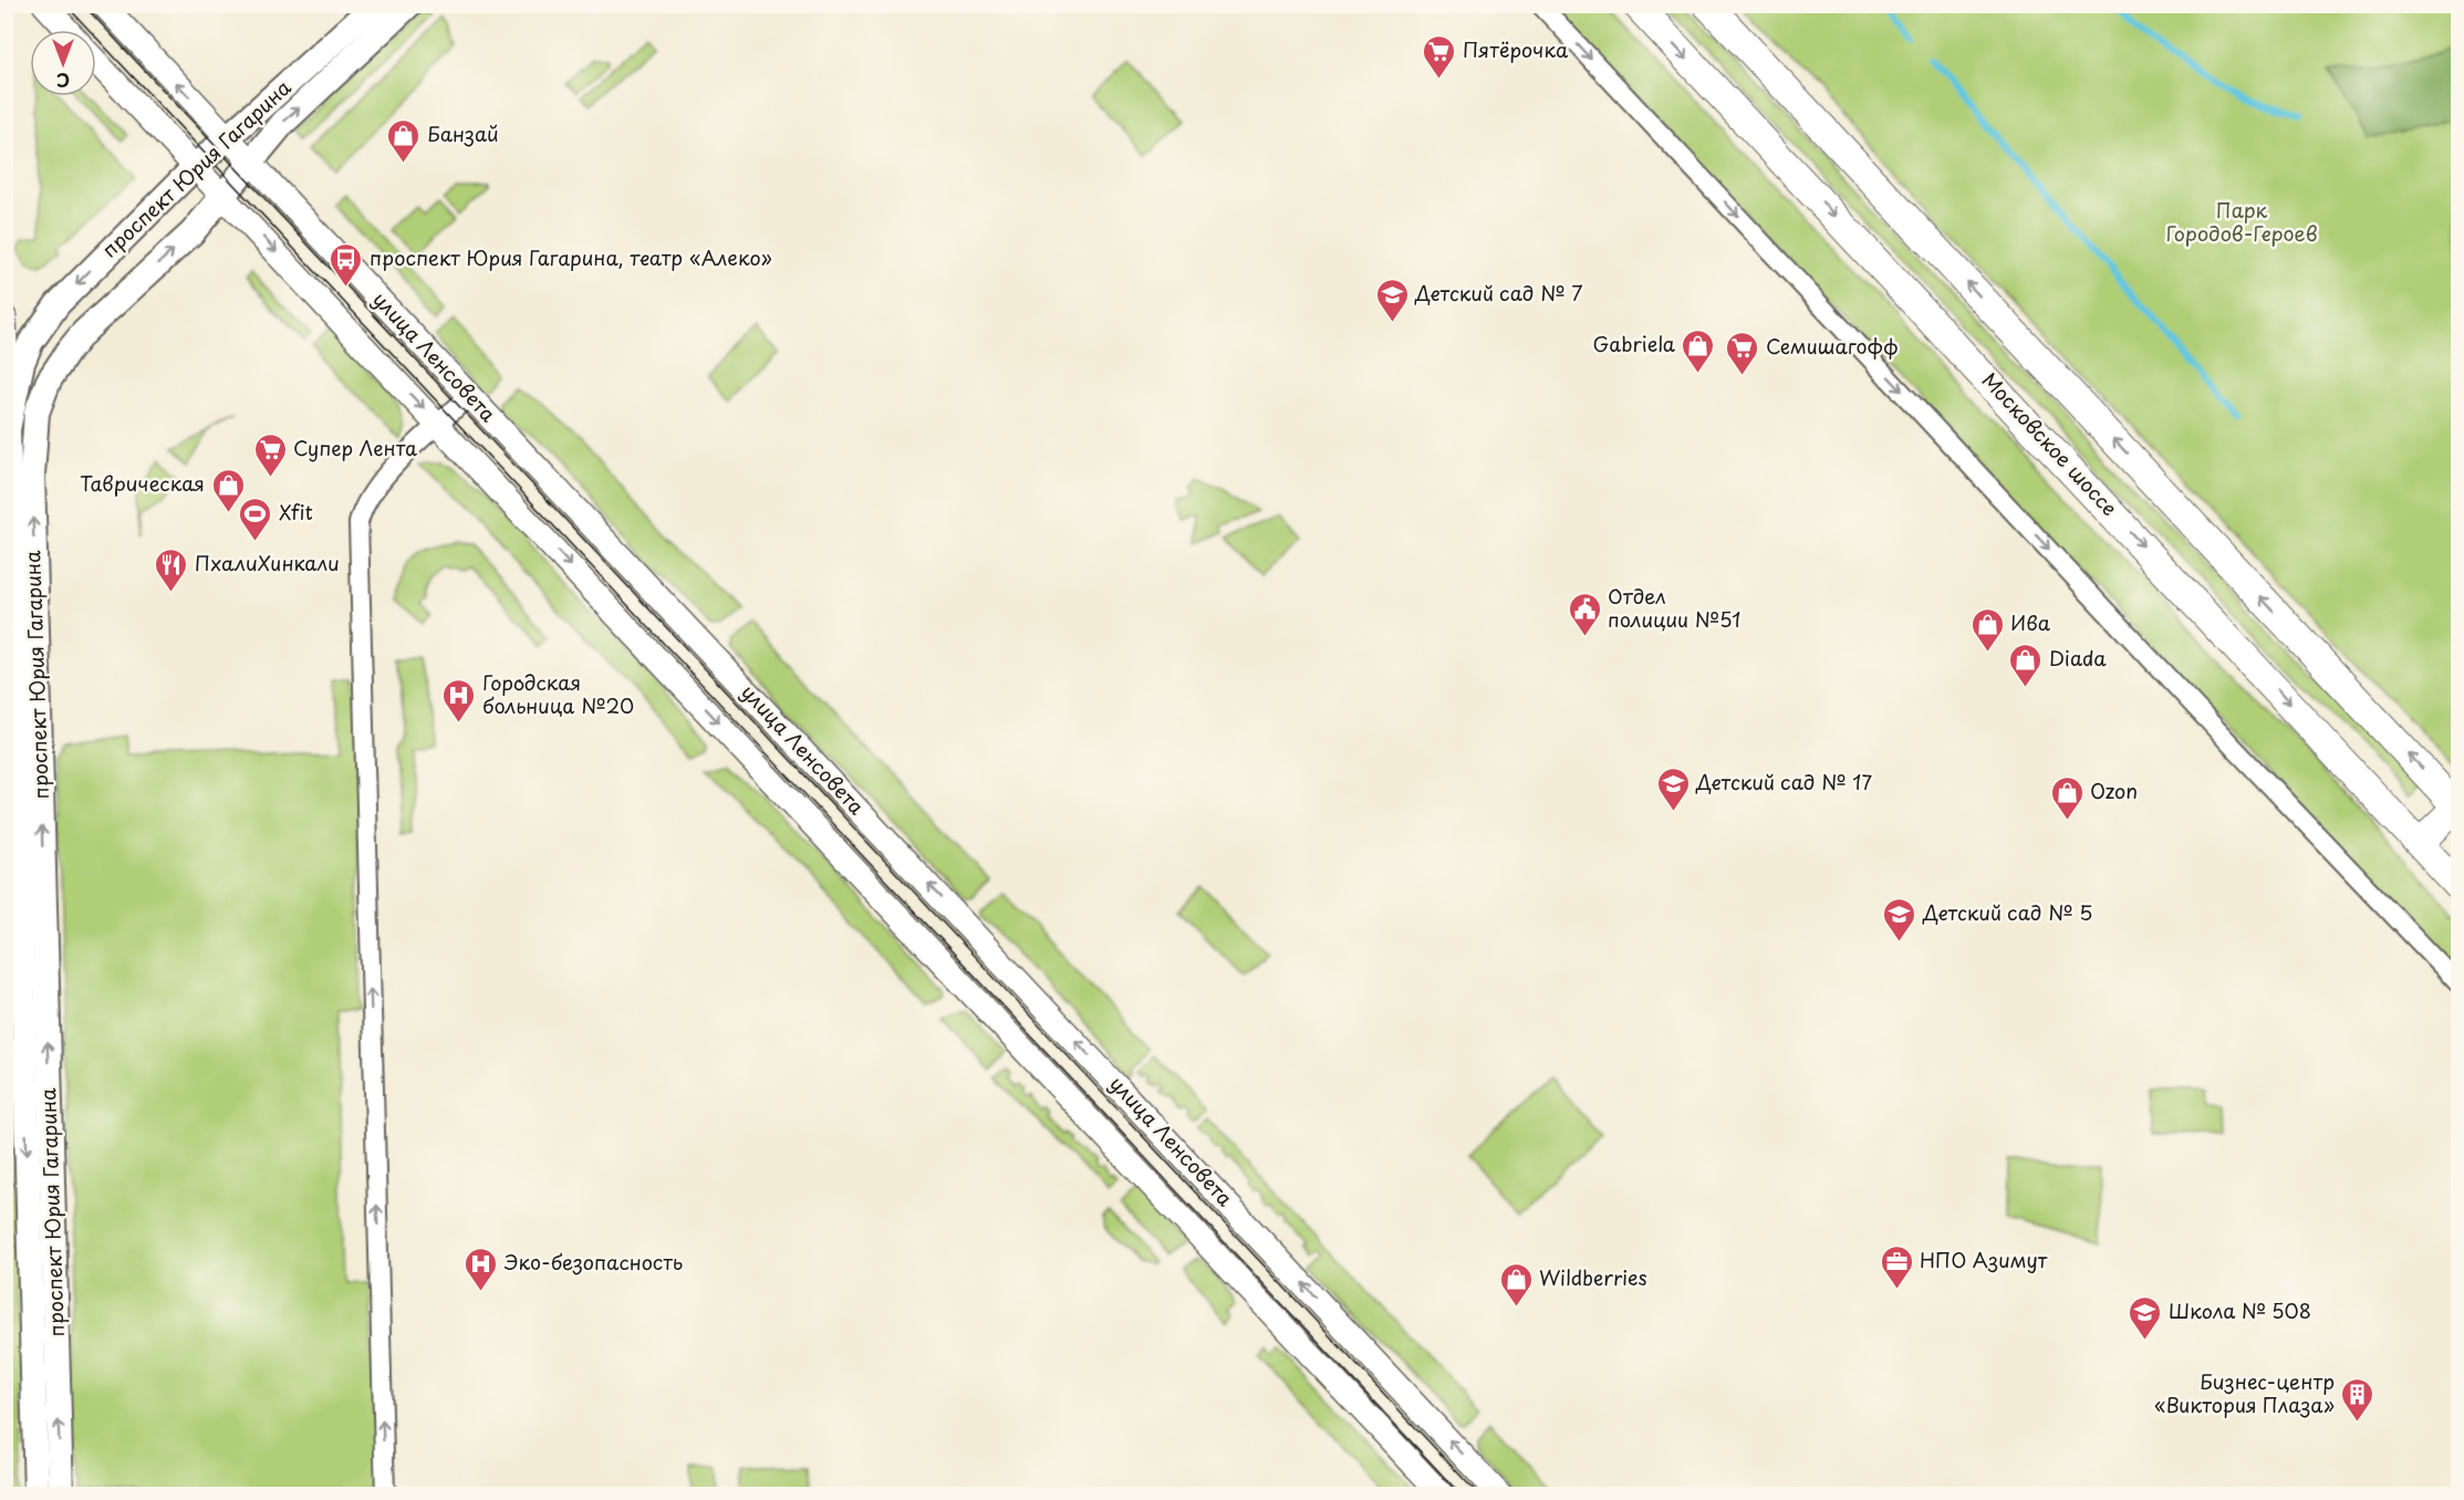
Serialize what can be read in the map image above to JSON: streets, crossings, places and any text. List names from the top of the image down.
{
  "streets": {
    "main road": ["проспект Юрия Гагарина", "Московское шоссе"],
    "street": ["улица Ленсовета"]
  },
  "crossings": [
    ["проспект Юрия Гагарина", "улица Ленсовета"]
  ],
  "parks": ["Парк Городов-Героев"],
  "places": {
    "supermarket": ["Пятёрочка", "Семишагофф", "Супер Лента"],
    "shop": [
      "Банзай",
      "Gabriela",
      "Таврическая",
      "Ива",
      "Diada",
      "Ozon",
      "Wildberries"
    ],
    "bus stop": ["проспект Юрия Гагарина, театр «Алеко»"],
    "school or university": [
      "Детский сад № 7",
      "Детский сад № 17",
      "Детский сад № 5",
      "Школа № 508"
    ],
    "sports": ["Xfit"],
    "restaurant": ["ПхалиХинкали"],
    "public building": ["Отдел полиции №51"],
    "hospital": ["Городская больница №20", "Эко-безопасность"],
    "office": ["НПО Азимут"],
    "building": ["Бизнес-центр «Виктория Плаза»"]
  },
  "north": "bottom"
}
